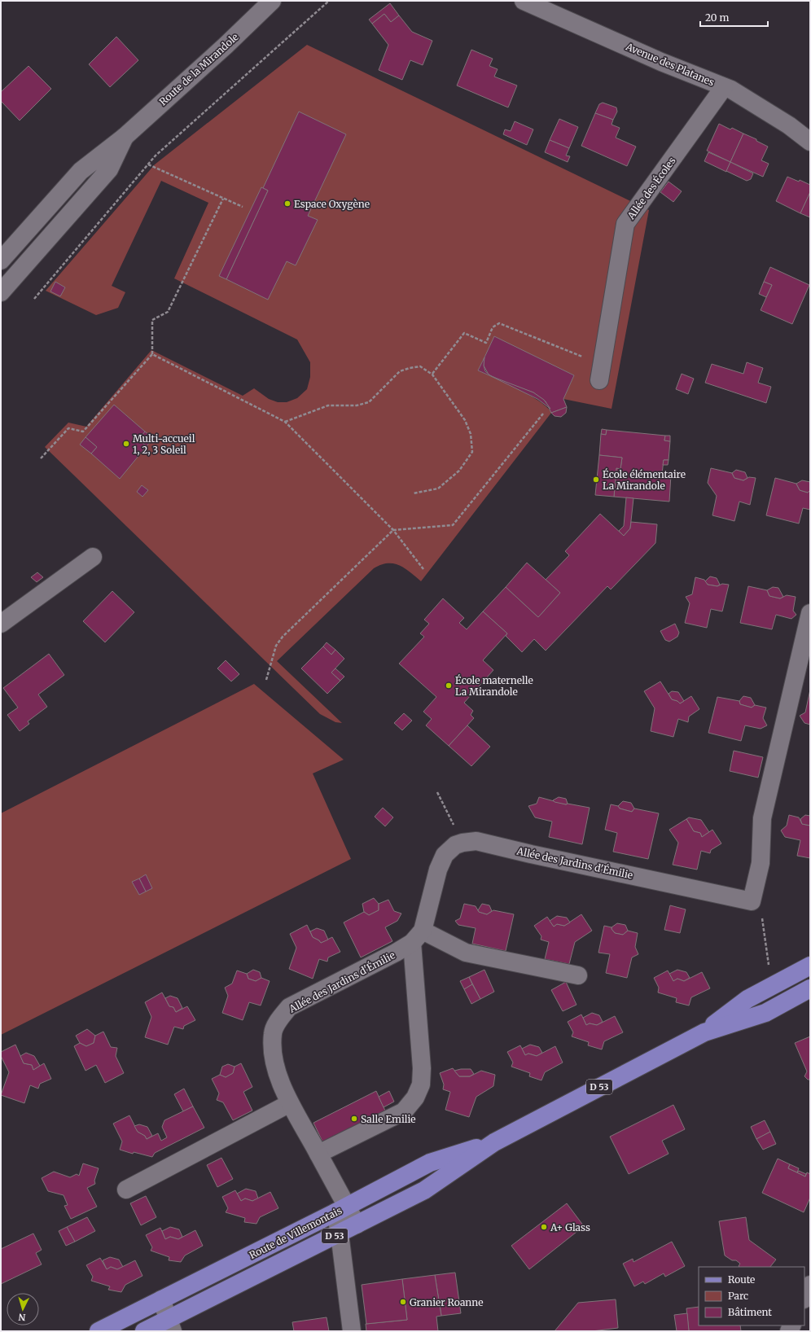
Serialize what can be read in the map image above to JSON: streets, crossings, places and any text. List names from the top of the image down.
{
  "streets": {
    "main road": ["D 53", "Route de Villemontais"],
    "street": [
      "Avenue des Platanes",
      "Route de la Mirandole",
      "Allée des Écoles",
      "Allée des Jardins d'Émilie"
    ]
  },
  "crossings": [
    ["Avenue des Platanes", "Allée des Écoles"],
    ["Allée des Jardins d'Émilie", "Route de Villemontais"]
  ],
  "places": [
    "Espace Oxygène",
    "Multi-accueil 1, 2, 3 Soleil",
    "École élémentaire La Mirandole",
    "École maternelle La Mirandole",
    "Salle Emilie",
    "A+ Glass",
    "Granier Roanne"
  ],
  "legend": ["Route", "Parc", "Bâtiment"],
  "scale_bar": "20 m",
  "north": "bottom"
}
